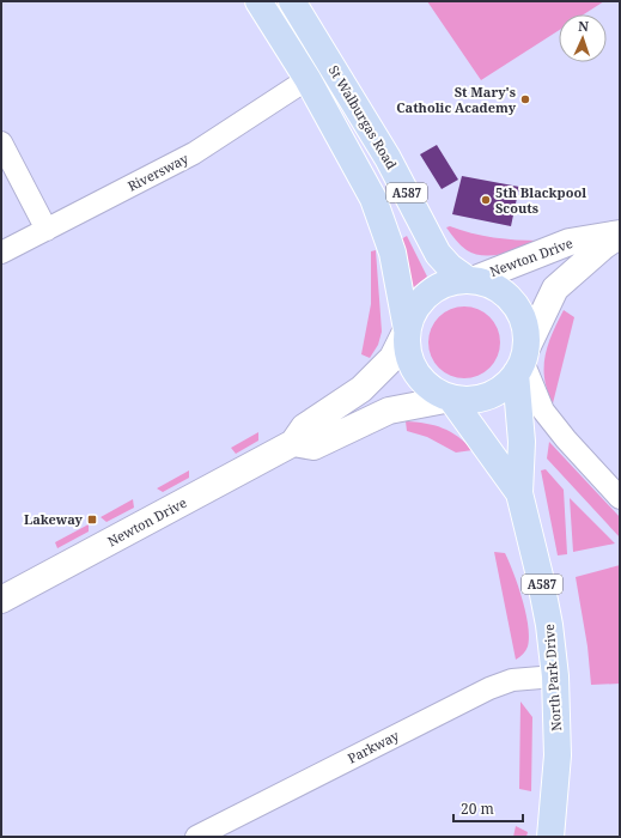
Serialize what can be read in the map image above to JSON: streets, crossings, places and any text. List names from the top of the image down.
{
  "streets": {
    "main road": [
      "St Walburgas Road",
      "A587",
      "Newton Drive",
      "North Park Drive"
    ],
    "street": ["Riversway", "Parkway"]
  },
  "crossings": [
    ["St Walburgas Road", "A587"],
    ["St Walburgas Road", "Newton Drive"],
    ["St Walburgas Road", "North Park Drive"],
    ["Riversway", "A587"],
    ["A587", "Newton Drive"],
    ["A587", "North Park Drive"],
    ["Newton Drive", "North Park Drive"],
    ["North Park Drive", "Parkway"]
  ],
  "places": {
    "other": ["St Mary's Catholic Academy", "5th Blackpool Scouts"],
    "transit": ["Lakeway"]
  },
  "scale_bar": "20 m",
  "north": "top"
}
